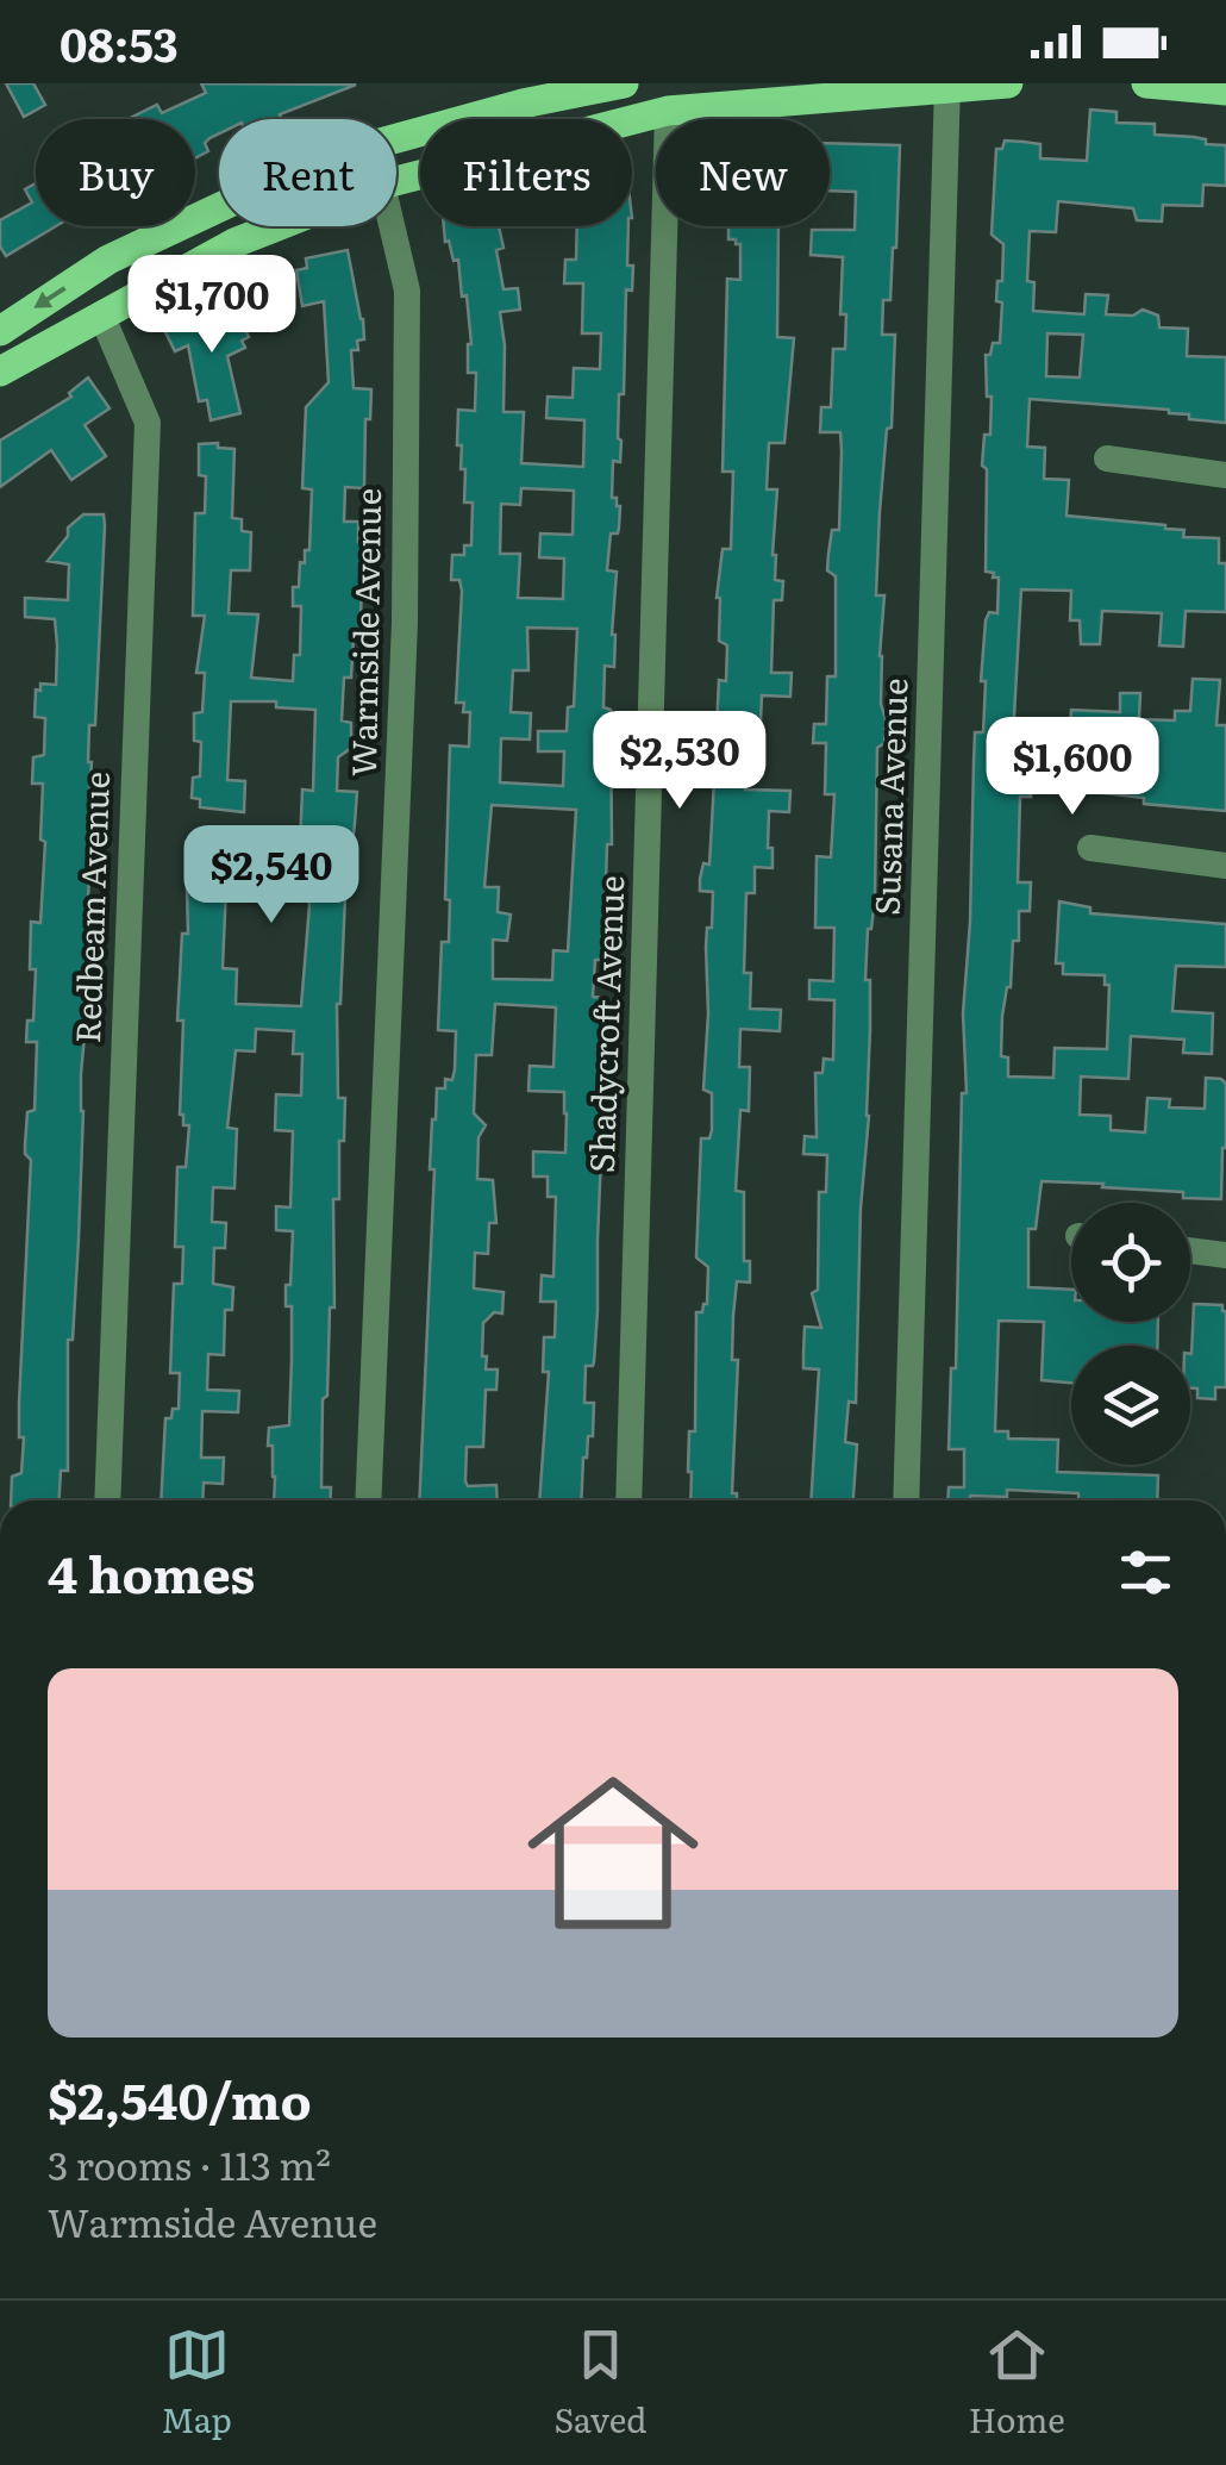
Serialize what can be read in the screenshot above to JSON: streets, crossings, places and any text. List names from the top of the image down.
{
  "streets": {
    "street": [
      "Warmside Avenue",
      "Susana Avenue",
      "Redbeam Avenue",
      "Shadycroft Avenue"
    ]
  },
  "page": {
    "status": "08:53",
    "chip": [
      "Buy",
      "Rent",
      "Filters",
      "New"
    ],
    "price": [
      "$1,700",
      "$2,530",
      "$1,600",
      "$2,540"
    ],
    "heading": "4 homes",
    "list": [
      {
        "name": "$2,540/mo",
        "note": "3 rooms · 113 m² · Warmside Avenue"
      }
    ],
    "tabs": ["Map", "Saved", "Home"]
  }
}
